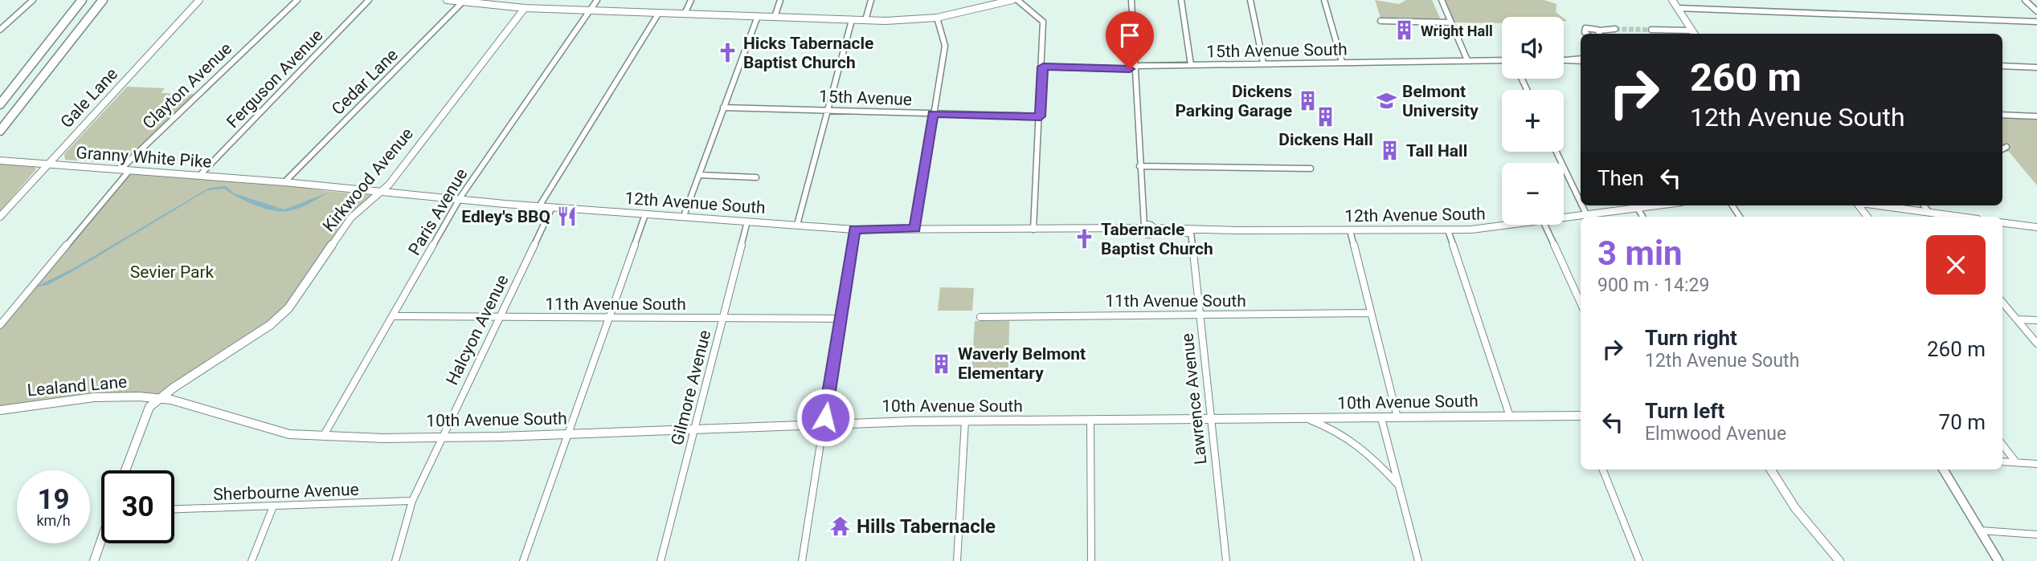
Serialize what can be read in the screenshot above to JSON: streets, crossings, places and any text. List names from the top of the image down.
{
  "streets": {
    "main road": ["Granny White Pike", "12th Avenue South"],
    "street": [
      "15th Avenue South",
      "Ferguson Avenue",
      "Cedar Lane",
      "Clayton Avenue",
      "Gale Lane",
      "15th Avenue",
      "Kirkwood Avenue",
      "Paris Avenue",
      "11th Avenue South",
      "Halcyon Avenue",
      "Lealand Lane",
      "Gilmore Avenue",
      "Lawrence Avenue",
      "10th Avenue South",
      "Sherbourne Avenue"
    ]
  },
  "crossings": [
    ["Ferguson Avenue", "Granny White Pike"],
    ["Cedar Lane", "Granny White Pike"],
    ["Cedar Lane", "12th Avenue South"],
    ["Clayton Avenue", "Granny White Pike"],
    ["Gale Lane", "Granny White Pike"],
    ["Granny White Pike", "12th Avenue South"],
    ["Kirkwood Avenue", "12th Avenue South"],
    ["Kirkwood Avenue", "Lealand Lane"],
    ["Kirkwood Avenue", "10th Avenue South"],
    ["12th Avenue South", "Paris Avenue"],
    ["12th Avenue South", "Halcyon Avenue"],
    ["12th Avenue South", "Gilmore Avenue"],
    ["12th Avenue South", "Lawrence Avenue"],
    ["Paris Avenue", "11th Avenue South"],
    ["Paris Avenue", "10th Avenue South"],
    ["11th Avenue South", "Halcyon Avenue"],
    ["11th Avenue South", "Gilmore Avenue"],
    ["11th Avenue South", "Lawrence Avenue"],
    ["Halcyon Avenue", "10th Avenue South"],
    ["Halcyon Avenue", "Sherbourne Avenue"],
    ["Lealand Lane", "10th Avenue South"],
    ["Gilmore Avenue", "10th Avenue South"],
    ["Lawrence Avenue", "10th Avenue South"]
  ],
  "parks": ["Sevier Park"],
  "places": {
    "building": [
      "Wright Hall",
      "Dickens Parking Garage",
      "Dickens Hall",
      "Tall Hall",
      "Waverly Belmont Elementary"
    ],
    "church": ["Hicks Tabernacle Baptist Church", "Tabernacle Baptist Church"],
    "school or university": ["Belmont University"],
    "restaurant": ["Edley's BBQ"],
    "temple": ["Hills Tabernacle"]
  },
  "page": {
    "map_buttons": ["+", "−"],
    "turn": ["260 m", "12th Avenue South"],
    "then": "Then",
    "heading": ["3 min", "900 m · 14:29"],
    "list": [
      {
        "name": "Turn right",
        "note": "12th Avenue South",
        "value": "260 m"
      },
      {
        "name": "Turn left",
        "note": "Elmwood Avenue",
        "value": "70 m"
      }
    ],
    "speed": "19 km/h",
    "limit": "30"
  }
}
